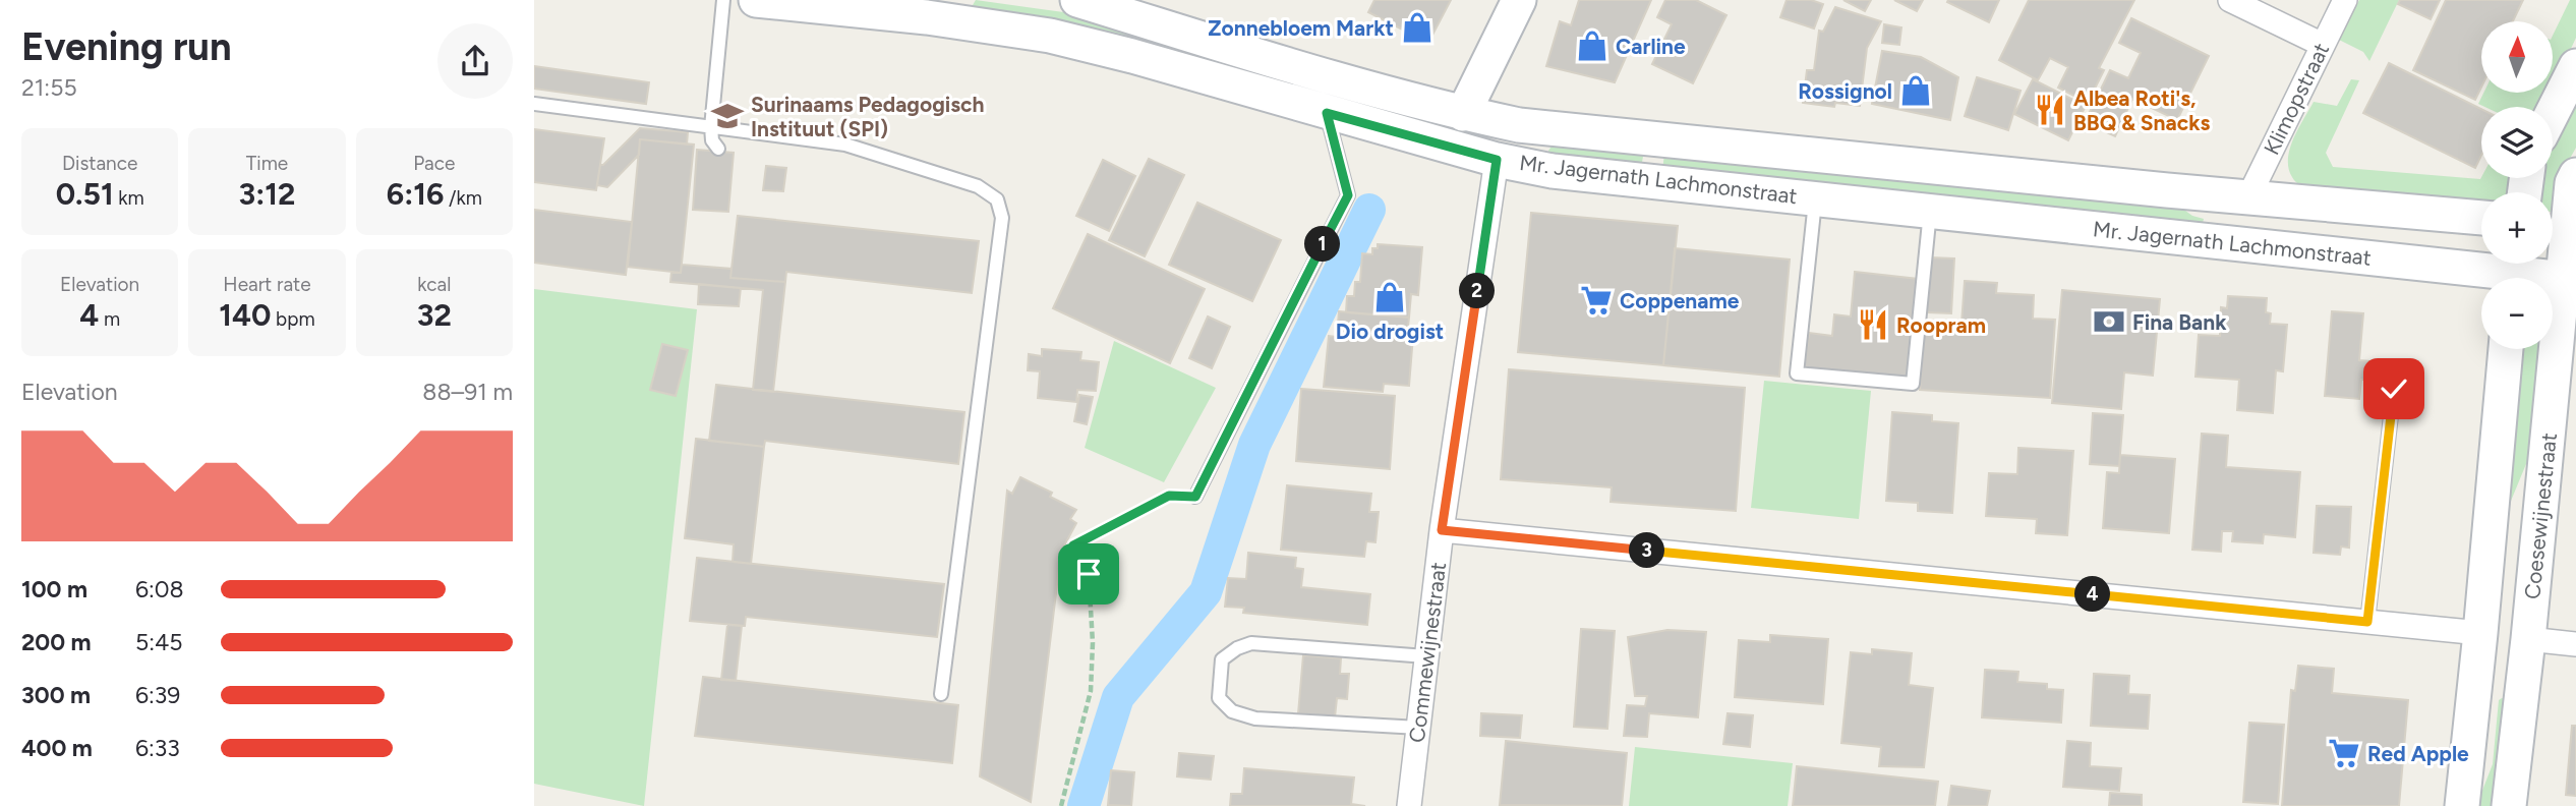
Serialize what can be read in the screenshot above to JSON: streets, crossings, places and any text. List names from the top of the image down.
{
  "streets": {
    "main road": ["Mr. Jagernath Lachmonstraat", "Coesewijnestraat"],
    "street": ["Klimopstraat", "Commewijnestraat"]
  },
  "crossings": [
    ["Klimopstraat", "Mr. Jagernath Lachmonstraat"],
    ["Mr. Jagernath Lachmonstraat", "Coesewijnestraat"],
    ["Mr. Jagernath Lachmonstraat", "Commewijnestraat"]
  ],
  "places": {
    "shop": [
      "Zonnebloem Markt",
      "Carline",
      "Rossignol",
      "Dio drogist"
    ],
    "restaurant": ["Albea Roti's, BBQ & Snacks", "Roopram"],
    "school or university": ["Surinaams Pedagogisch Instituut (SPI)"],
    "supermarket": ["Coppename", "Red Apple"],
    "bank": ["Fina Bank"]
  },
  "north": "top",
  "page": {
    "heading": ["Evening run", "21:55"],
    "map_buttons": ["+", "−"],
    "stats": [
      ["Distance", "0.51 km"],
      ["Time", "3:12"],
      ["Pace", "6:16 /km"],
      ["Elevation", "4 m"],
      ["Heart rate", "140 bpm"],
      ["kcal", "32"]
    ],
    "pins": [
      "1",
      "2",
      "3",
      "4"
    ],
    "chart": ["Elevation", "88–91 m"],
    "list": [
      {
        "name": "100 m",
        "note": "6:08"
      },
      {
        "name": "200 m",
        "note": "5:45"
      },
      {
        "name": "300 m",
        "note": "6:39"
      },
      {
        "name": "400 m",
        "note": "6:33"
      }
    ]
  }
}
